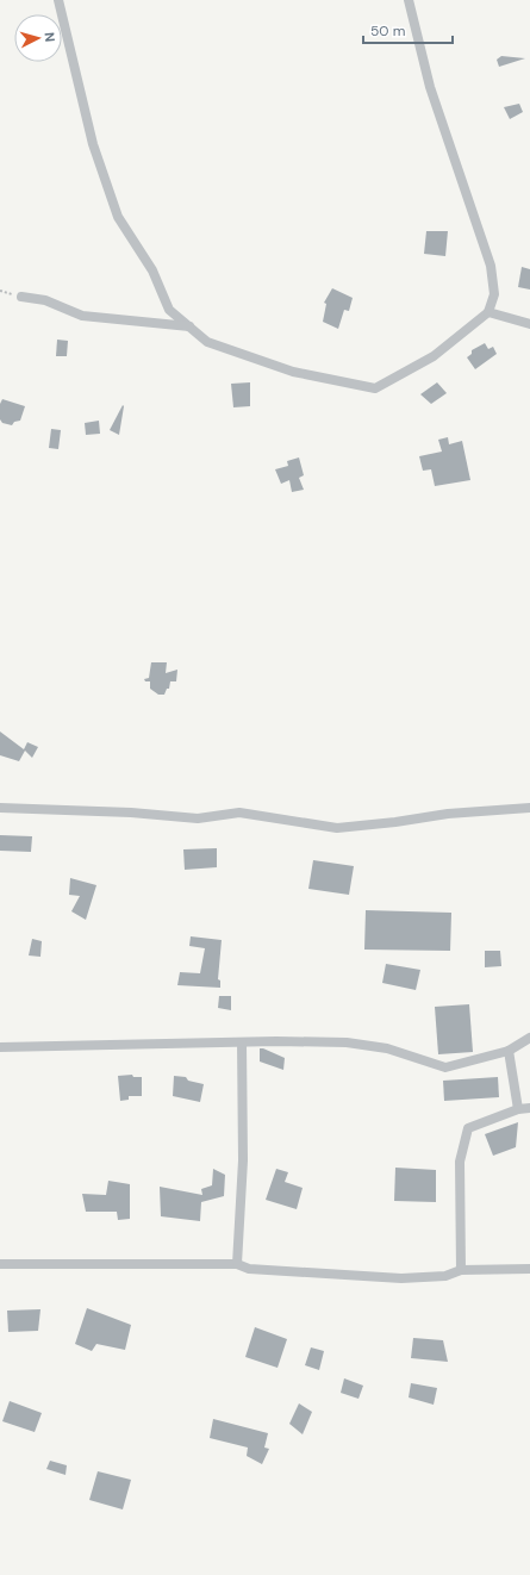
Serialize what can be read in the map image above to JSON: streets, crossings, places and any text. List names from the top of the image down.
{
  "scale_bar": "50 m",
  "north": "right"
}
